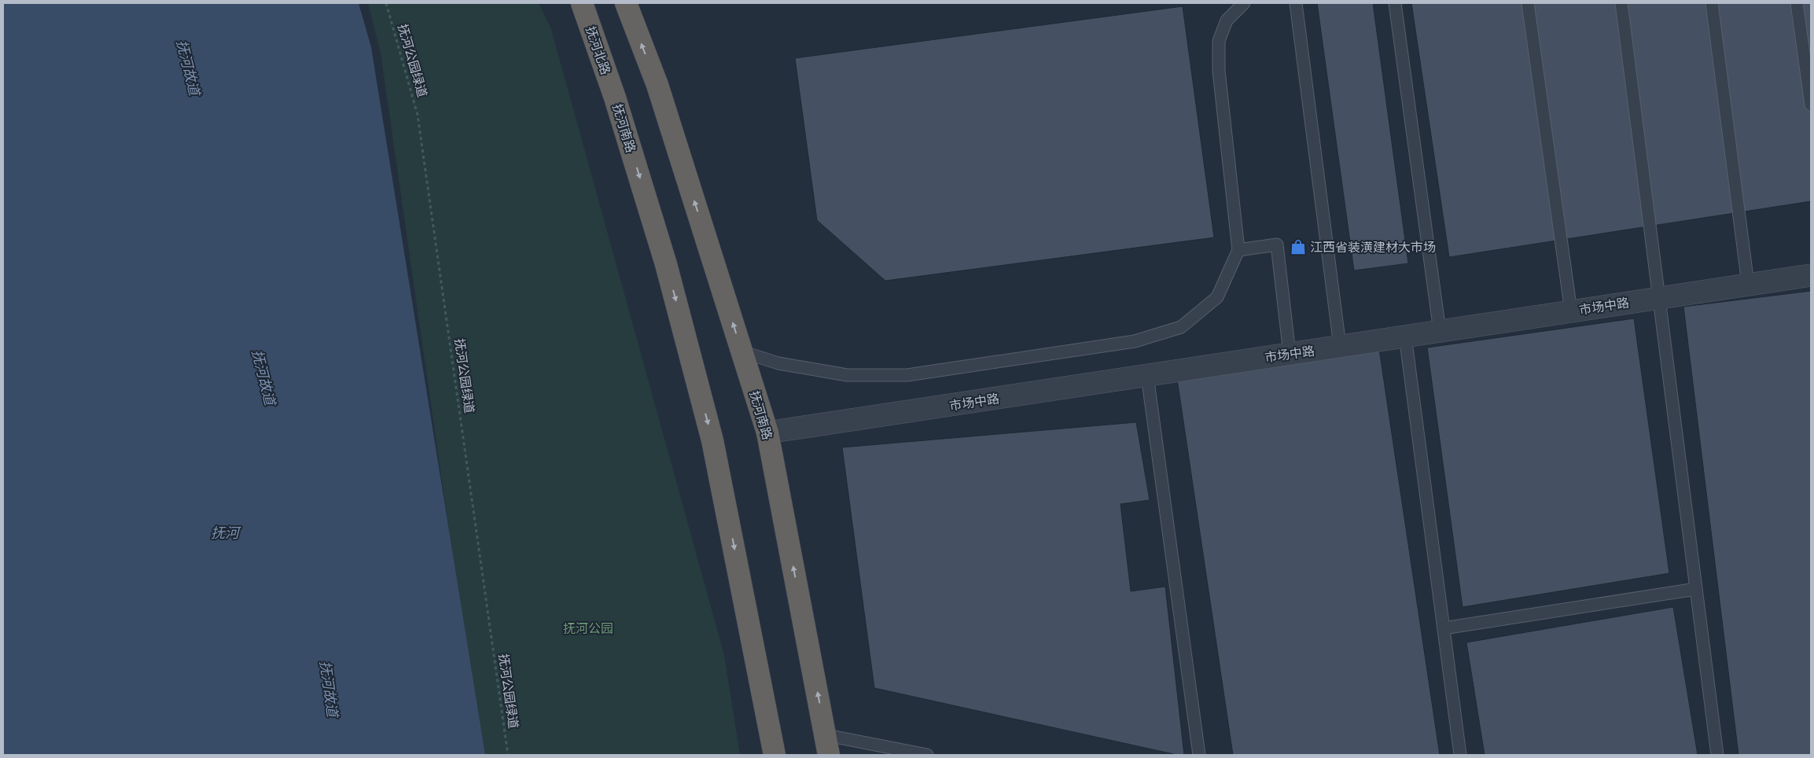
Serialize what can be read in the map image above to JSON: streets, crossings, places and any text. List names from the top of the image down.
{
  "streets": {
    "highway": ["抚河北路", "抚河南路"],
    "street": ["市场中路"],
    "path": ["抚河公园绿道"]
  },
  "crossings": [
    ["抚河北路", "抚河南路"],
    ["抚河南路", "市场中路"]
  ],
  "water": ["抚河故道", "抚河"],
  "parks": ["抚河公园"],
  "places": {
    "shop": ["江西省装潢建材大市场"]
  }
}
